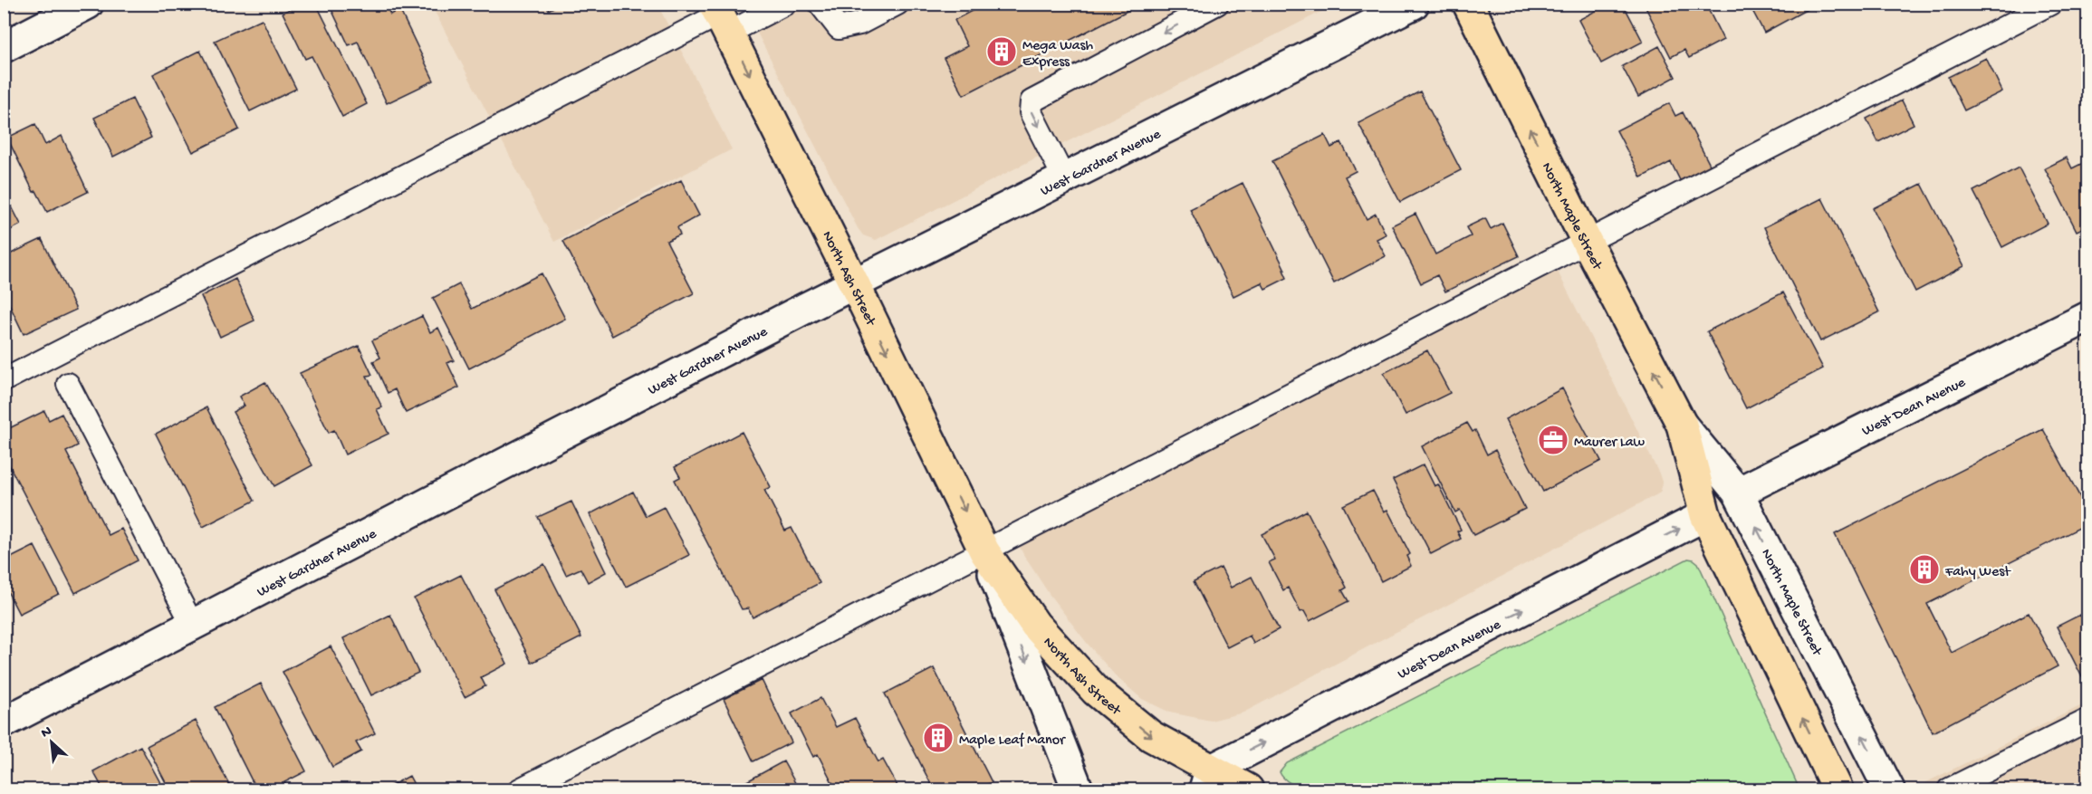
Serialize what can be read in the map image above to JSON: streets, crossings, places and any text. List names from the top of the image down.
{
  "streets": {
    "main road": ["North Maple Street", "North Ash Street"],
    "street": ["West Gardner Avenue", "West Dean Avenue"]
  },
  "crossings": [
    ["West Gardner Avenue", "North Ash Street"],
    ["North Maple Street", "West Dean Avenue"],
    ["North Ash Street", "West Dean Avenue"]
  ],
  "one_way": ["North Maple Street", "North Ash Street", "West Dean Avenue"],
  "places": {
    "building": ["Mega Wash Express", "Fahy West", "Maple Leaf Manor"],
    "office": ["Maurer Law"]
  },
  "north": "top left"
}
